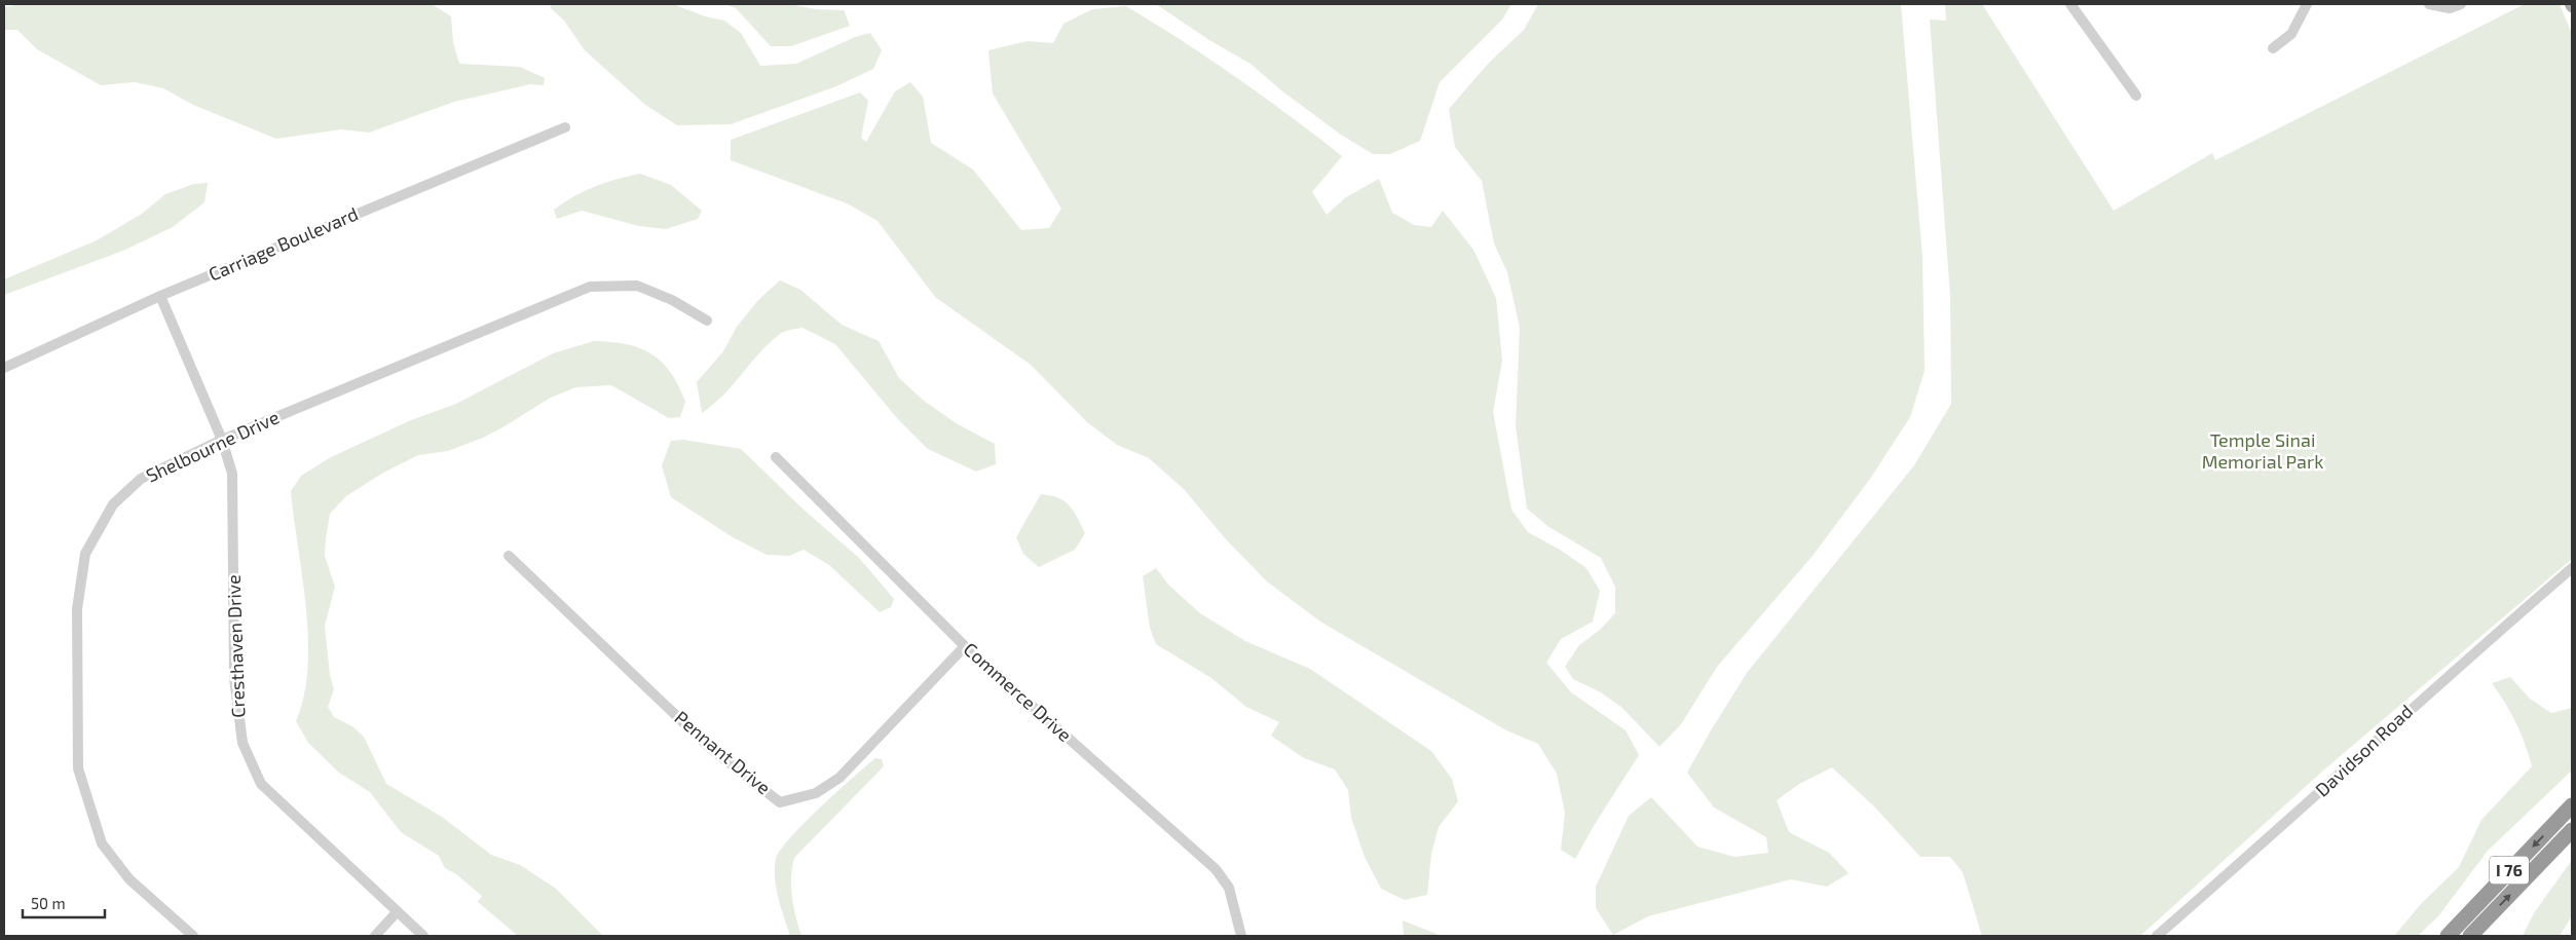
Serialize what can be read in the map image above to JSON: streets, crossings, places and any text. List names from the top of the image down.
{
  "streets": {
    "highway": ["I 76"],
    "street": [
      "Carriage Boulevard",
      "Shelbourne Drive",
      "Cresthaven Drive",
      "Commerce Drive",
      "Davidson Road",
      "Pennant Drive"
    ]
  },
  "crossings": [
    ["Carriage Boulevard", "Cresthaven Drive"],
    ["Shelbourne Drive", "Cresthaven Drive"],
    ["Commerce Drive", "Pennant Drive"]
  ],
  "parks": ["Temple Sinai Memorial Park"],
  "scale_bar": "50 m"
}
